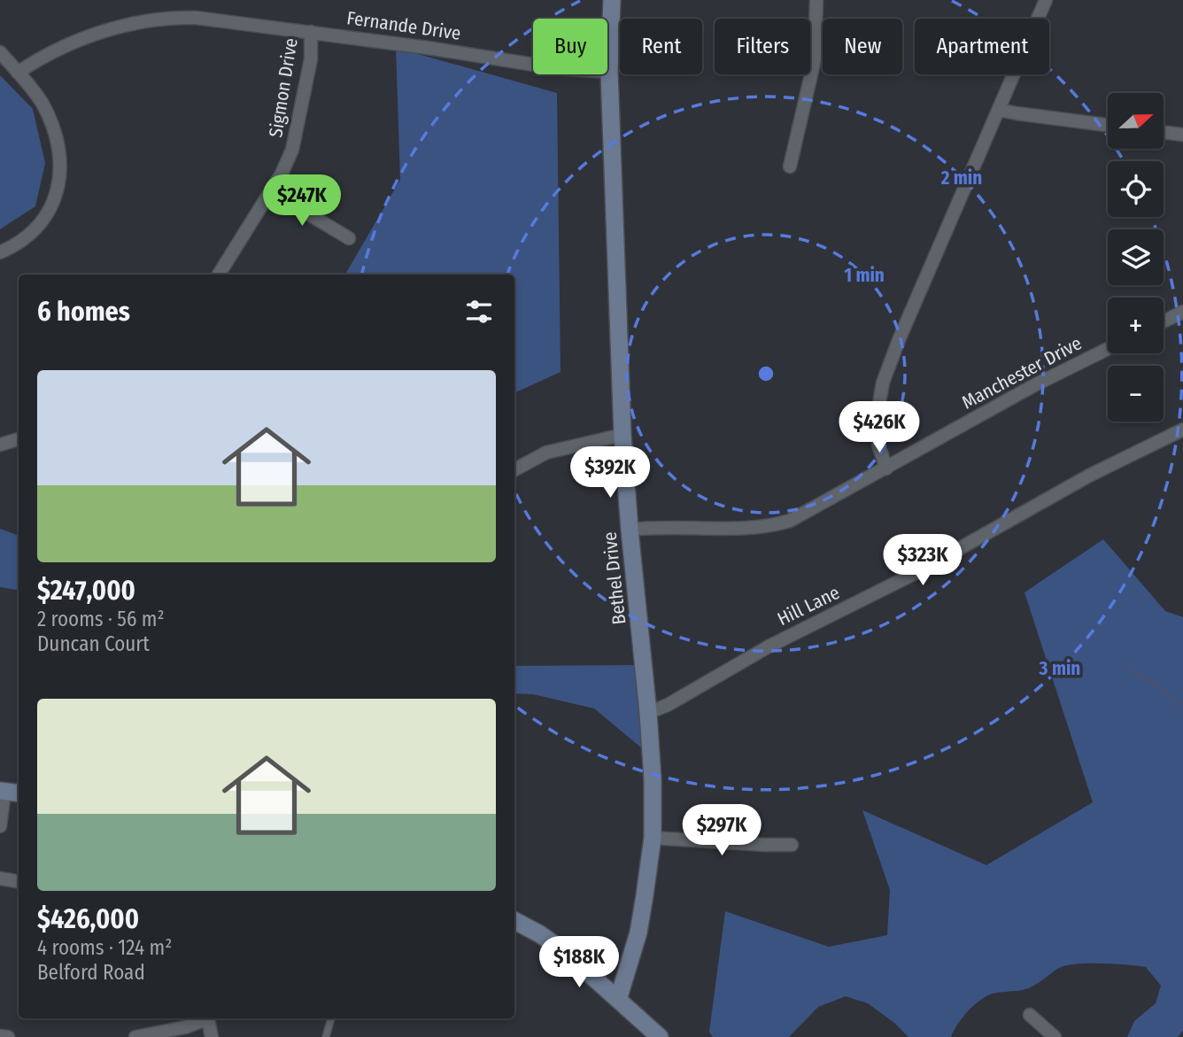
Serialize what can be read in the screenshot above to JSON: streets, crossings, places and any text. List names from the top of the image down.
{
  "streets": {
    "street": [
      "Fernande Drive",
      "Sigmon Drive",
      "Manchester Drive",
      "Bethel Drive",
      "Hill Lane"
    ]
  },
  "crossings": [
    ["Fernande Drive", "Sigmon Drive"],
    ["Fernande Drive", "Bethel Drive"],
    ["Manchester Drive", "Bethel Drive"],
    ["Bethel Drive", "Hill Lane"]
  ],
  "north": "right",
  "page": {
    "chip": [
      "Buy",
      "Rent",
      "Filters",
      "New",
      "Apartment"
    ],
    "map_buttons": ["+", "−"],
    "price": [
      "$247K",
      "$426K",
      "$392K",
      "$323K",
      "$297K",
      "$188K"
    ],
    "heading": "6 homes",
    "list": [
      {
        "name": "$247,000",
        "note": "2 rooms · 56 m² · Duncan Court"
      },
      {
        "name": "$426,000",
        "note": "4 rooms · 124 m² · Belford Road"
      }
    ]
  },
  "rings": ["2 min", "1 min", "3 min"]
}
